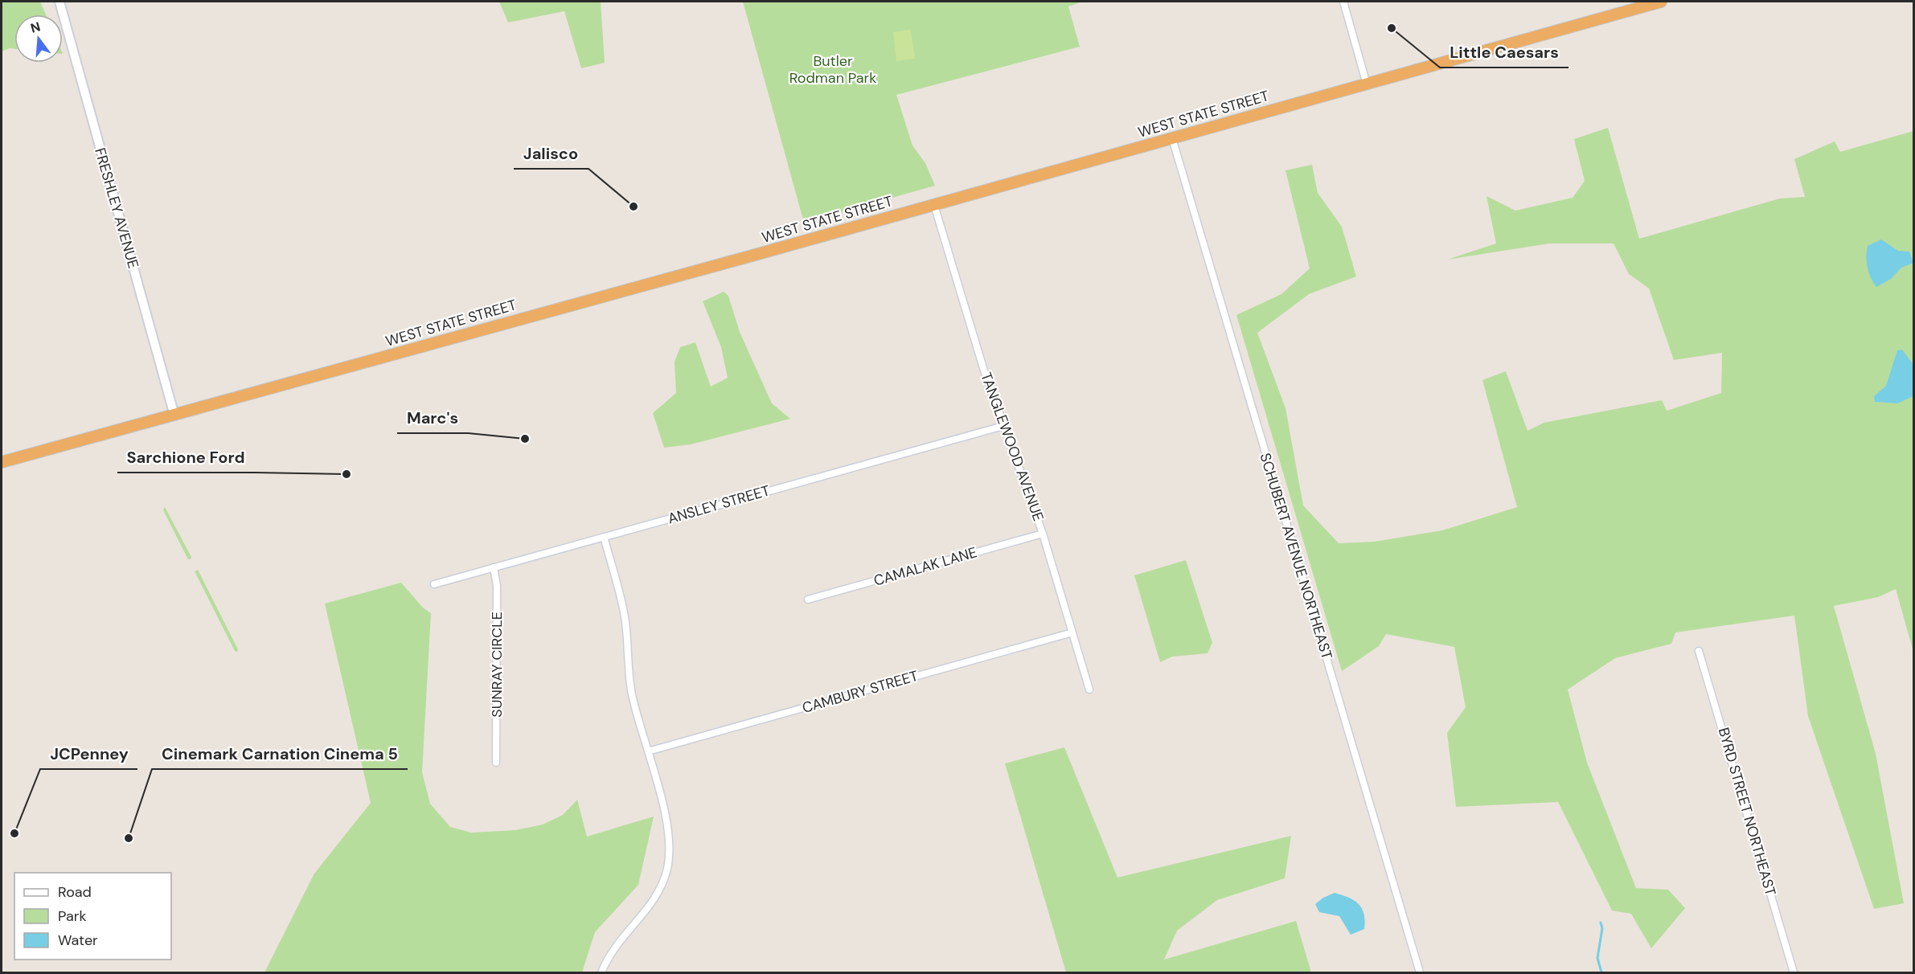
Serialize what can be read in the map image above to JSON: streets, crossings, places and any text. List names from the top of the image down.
{
  "streets": {
    "highway": ["WEST STATE STREET"],
    "street": [
      "FRESHLEY AVENUE",
      "TANGLEWOOD AVENUE",
      "ANSLEY STREET",
      "SCHUBERT AVENUE NORTHEAST",
      "CAMALAK LANE",
      "SUNRAY CIRCLE",
      "CAMBURY STREET",
      "BYRD STREET NORTHEAST"
    ]
  },
  "crossings": [
    ["WEST STATE STREET", "FRESHLEY AVENUE"],
    ["WEST STATE STREET", "TANGLEWOOD AVENUE"],
    ["WEST STATE STREET", "SCHUBERT AVENUE NORTHEAST"],
    ["TANGLEWOOD AVENUE", "ANSLEY STREET"],
    ["TANGLEWOOD AVENUE", "CAMALAK LANE"],
    ["TANGLEWOOD AVENUE", "CAMBURY STREET"],
    ["ANSLEY STREET", "SUNRAY CIRCLE"]
  ],
  "parks": ["Butler Rodman Park"],
  "places": [
    "Little Caesars",
    "Jalisco",
    "Marc's",
    "Sarchione Ford",
    "JCPenney",
    "Cinemark Carnation Cinema 5"
  ],
  "legend": ["Road", "Park", "Water"],
  "north": "top"
}
